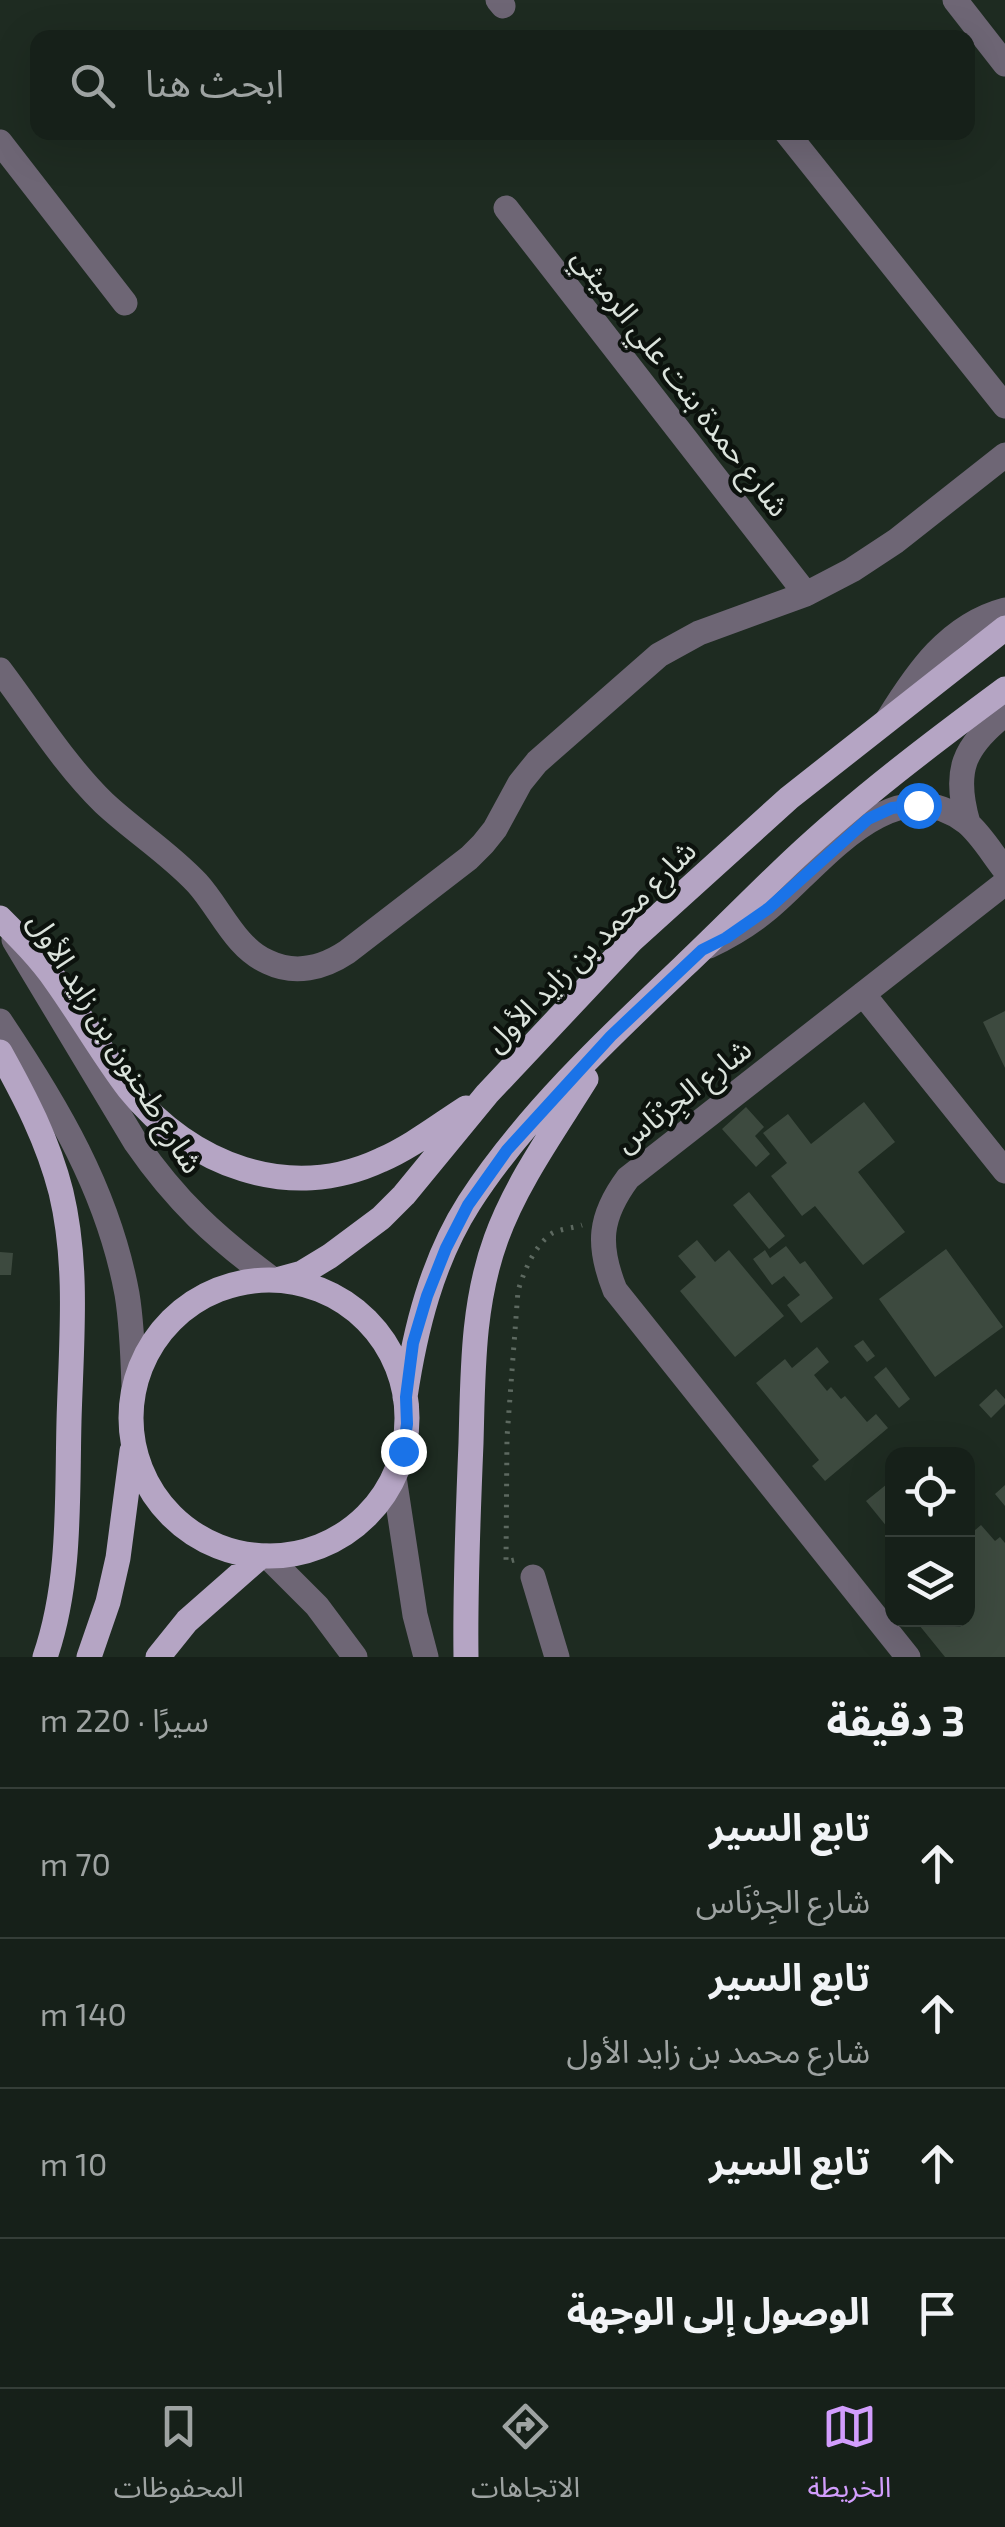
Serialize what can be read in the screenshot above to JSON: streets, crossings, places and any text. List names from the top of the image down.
{
  "streets": {
    "main road": ["شارع محمد بن زايد الأول"],
    "street": ["شارع حمدة بنت علي الرميثي", "شارع طحنون بن زايد الأول", "شارع الجِرْنَاس"]
  },
  "crossings": [
    ["شارع محمد بن زايد الأول", "شارع طحنون بن زايد الأول"]
  ],
  "page": {
    "search": "ابحث هنا",
    "heading": ["3 دقيقة", "سيرًا · 220 m"],
    "list": [
      ["تابع السير", "شارع الجِرْنَاس", "70 m"],
      ["تابع السير", "شارع محمد بن زايد الأول", "140 m"],
      ["تابع السير", "10 m"],
      "الوصول إلى الوجهة"
    ],
    "nav": ["الخريطة", "الاتجاهات", "المحفوظات"]
  }
}
